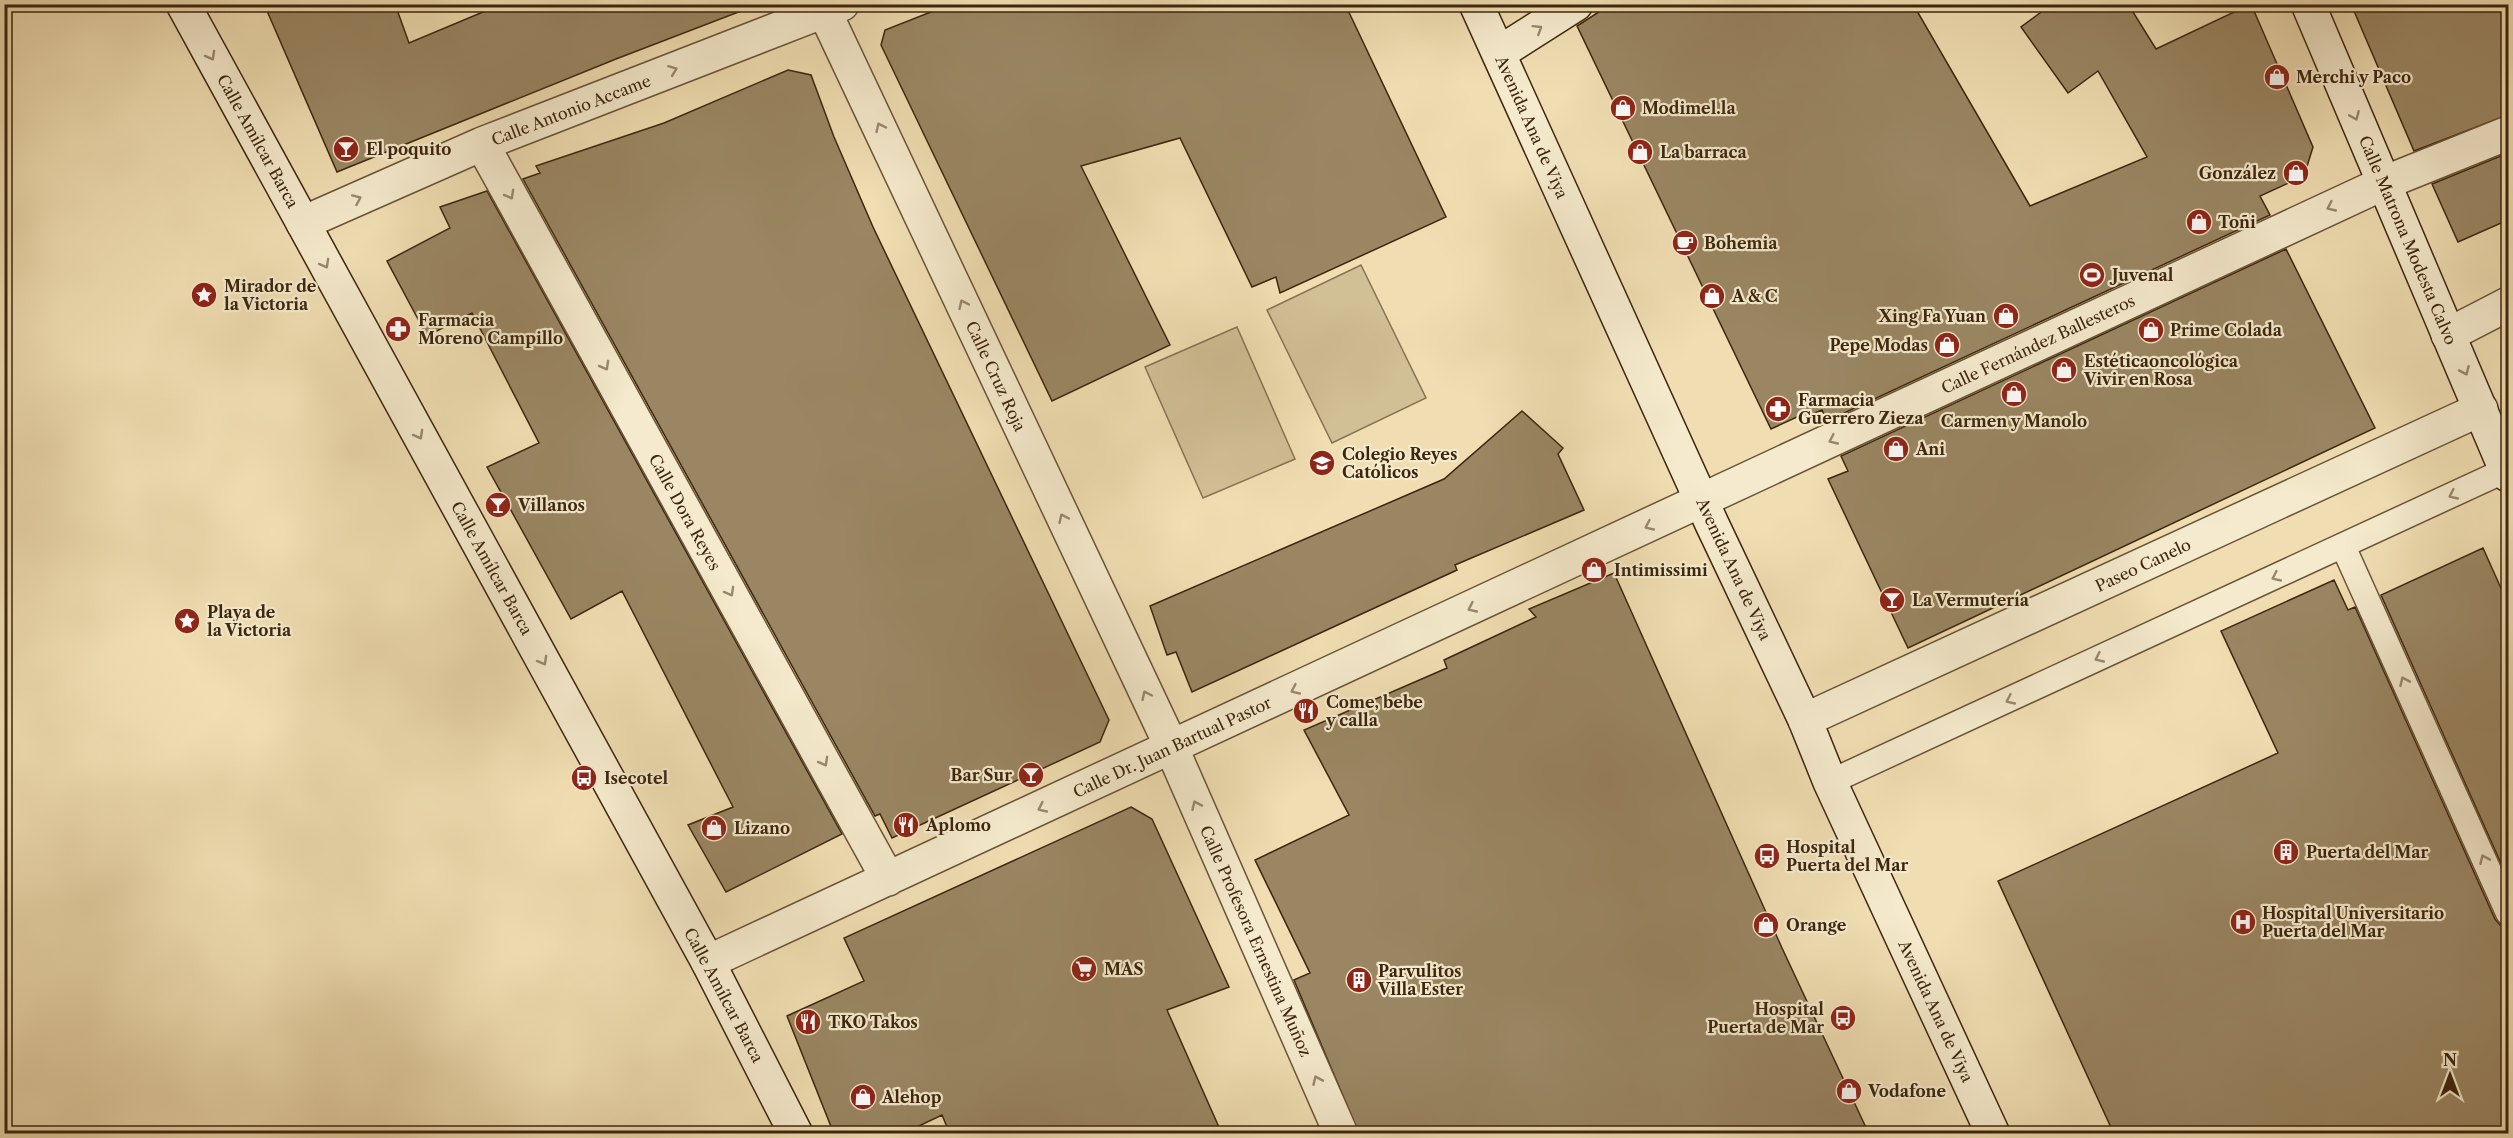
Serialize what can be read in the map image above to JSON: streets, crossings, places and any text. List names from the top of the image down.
{
  "streets": {
    "street": [
      "Calle Antonio Accame",
      "Avenida Ana de Viya",
      "Calle Amílcar Barca",
      "Calle Matrona Modesta Calvo",
      "Calle Fernández Ballesteros",
      "Calle Cruz Roja",
      "Calle Dora Reyes",
      "Paseo Canelo",
      "Calle Dr. Juan Bartual Pastor",
      "Calle Profesora Ernestina Muñoz"
    ]
  },
  "crossings": [
    ["Calle Antonio Accame", "Calle Amílcar Barca"],
    ["Calle Antonio Accame", "Calle Cruz Roja"],
    ["Calle Antonio Accame", "Calle Dora Reyes"],
    ["Avenida Ana de Viya", "Calle Fernández Ballesteros"],
    ["Avenida Ana de Viya", "Paseo Canelo"],
    ["Avenida Ana de Viya", "Calle Dr. Juan Bartual Pastor"],
    ["Calle Amílcar Barca", "Calle Dr. Juan Bartual Pastor"],
    ["Calle Matrona Modesta Calvo", "Calle Fernández Ballesteros"],
    ["Calle Matrona Modesta Calvo", "Paseo Canelo"],
    ["Calle Fernández Ballesteros", "Calle Dr. Juan Bartual Pastor"],
    ["Calle Cruz Roja", "Calle Dr. Juan Bartual Pastor"],
    ["Calle Cruz Roja", "Calle Profesora Ernestina Muñoz"],
    ["Calle Dora Reyes", "Calle Dr. Juan Bartual Pastor"],
    ["Calle Dr. Juan Bartual Pastor", "Calle Profesora Ernestina Muñoz"]
  ],
  "one_way": [
    "Calle Antonio Accame",
    "Calle Amílcar Barca",
    "Calle Matrona Modesta Calvo",
    "Calle Fernández Ballesteros",
    "Calle Cruz Roja",
    "Calle Dora Reyes",
    "Calle Dr. Juan Bartual Pastor",
    "Calle Profesora Ernestina Muñoz"
  ],
  "places": {
    "shop": [
      "Merchi y Paco",
      "Modimel.la",
      "La barraca",
      "González",
      "Toñi",
      "A & C",
      "Xing Fa Yuan",
      "Prime Colada",
      "Pepe Modas",
      "Estéticaoncológica Vivir en Rosa",
      "Carmen y Manolo",
      "Ani",
      "Intimissimi",
      "Lizano",
      "Orange",
      "Vodafone",
      "Alehop"
    ],
    "bar": [
      "El poquito",
      "Villanos",
      "La Vermutería",
      "Bar Sur"
    ],
    "cafe": ["Bohemia"],
    "sports": ["Juvenal"],
    "place": ["Mirador de la Victoria", "Playa de la Victoria"],
    "pharmacy": ["Farmacia Moreno Campillo", "Farmacia Guerrero Zieza"],
    "school or university": ["Colegio Reyes Católicos"],
    "restaurant": ["Come, bebe y calla", "Aplomo", "TKO Takos"],
    "bus stop": ["Isecotel", "Hospital Puerta del Mar", "Hospital Puerta de Mar"],
    "building": ["Puerta del Mar", "Parvulitos Villa Ester"],
    "hospital": ["Hospital Universitario Puerta del Mar"],
    "supermarket": ["MAS"]
  },
  "north": "top"
}
